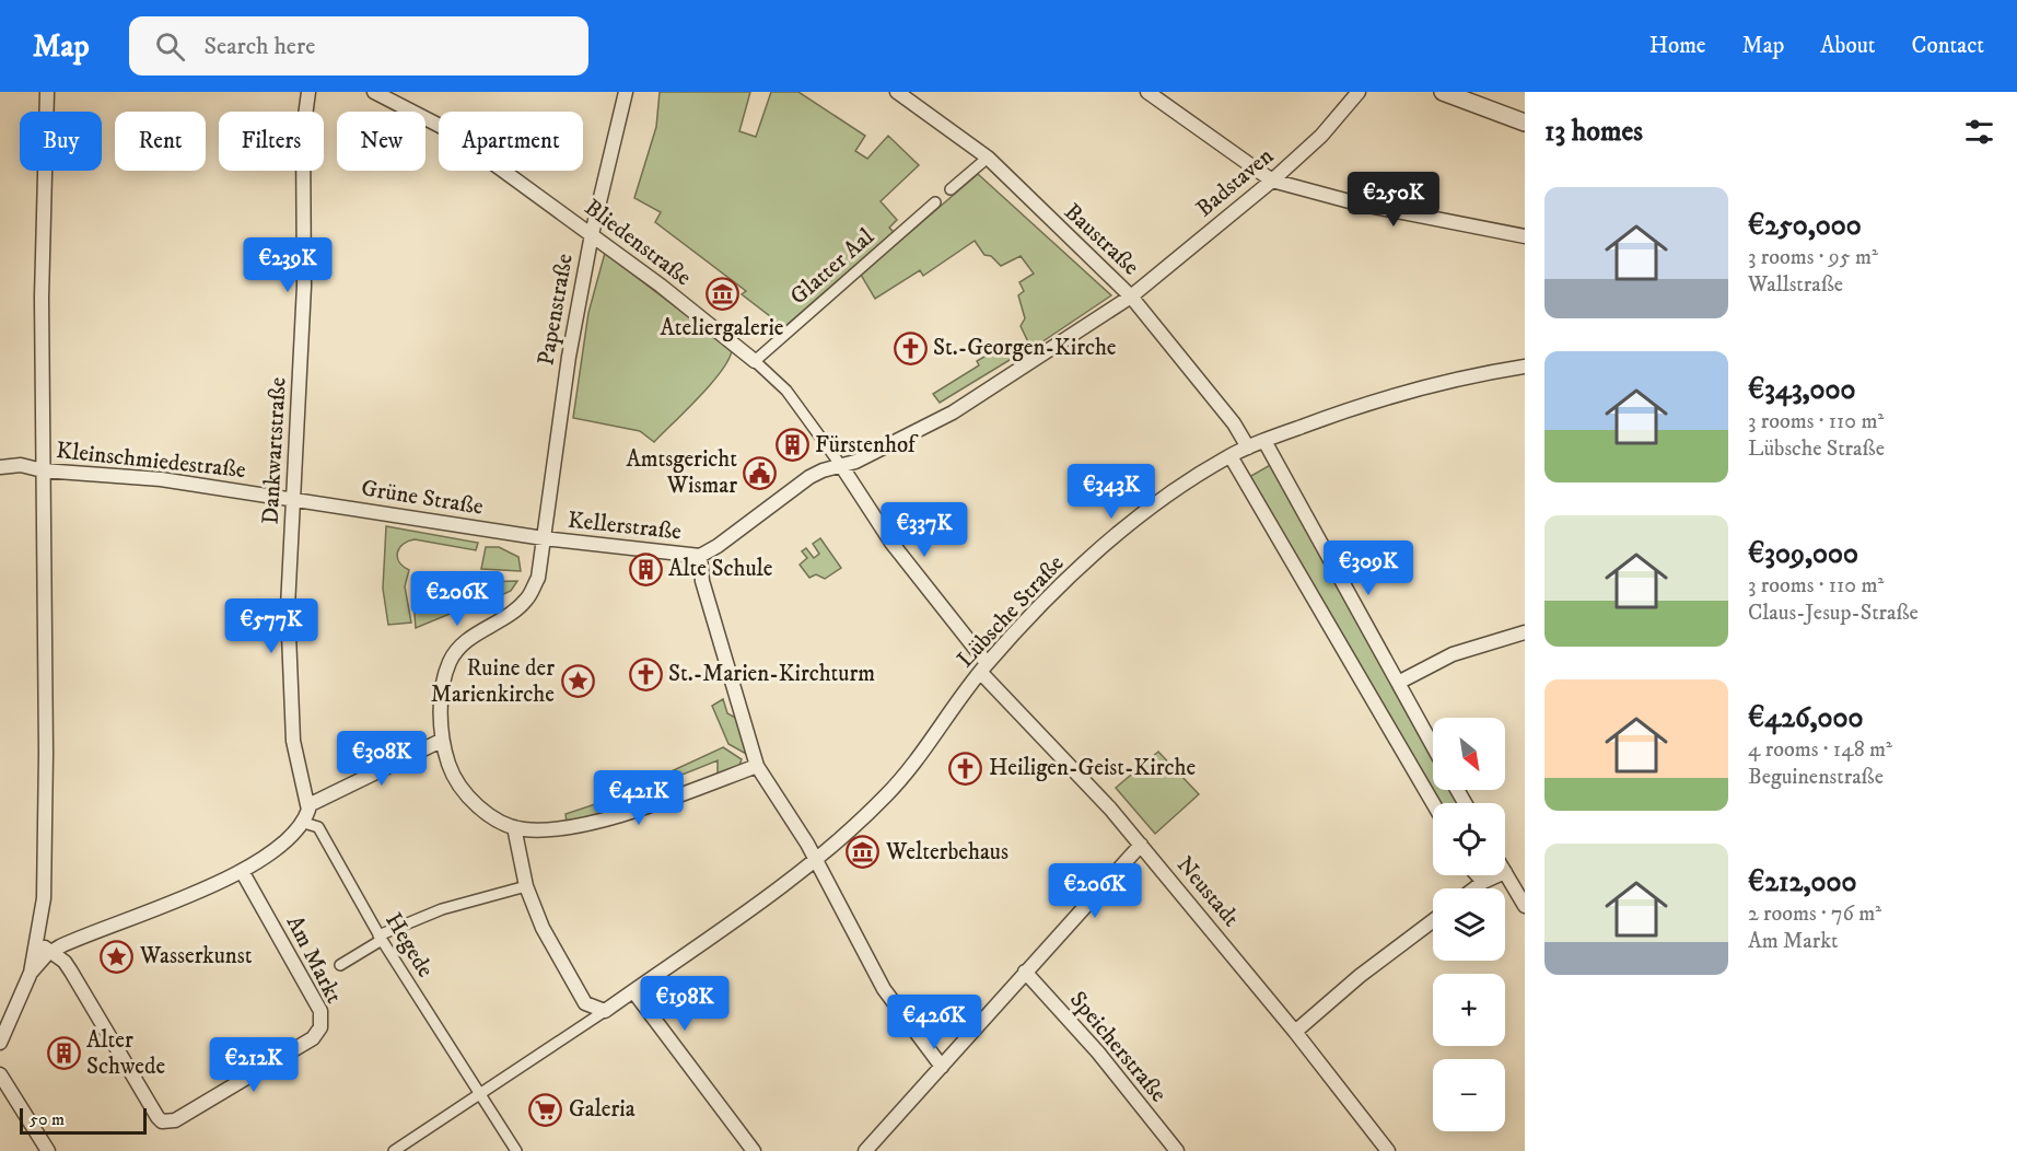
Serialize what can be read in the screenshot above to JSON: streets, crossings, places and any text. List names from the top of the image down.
{
  "streets": {
    "street": [
      "Badstaven",
      "Baustraße",
      "Bliedenstraße",
      "Glatter Aal",
      "Papenstraße",
      "Dankwartstraße",
      "Kleinschmiedestraße",
      "Grüne Straße",
      "Kellerstraße",
      "Lübsche Straße",
      "Neustadt",
      "Hegede",
      "Am Markt",
      "Speicherstraße"
    ]
  },
  "crossings": [
    ["Badstaven", "Baustraße"],
    ["Badstaven", "Bliedenstraße"],
    ["Badstaven", "Kellerstraße"],
    ["Badstaven", "Neustadt"],
    ["Baustraße", "Lübsche Straße"],
    ["Bliedenstraße", "Glatter Aal"],
    ["Bliedenstraße", "Papenstraße"],
    ["Bliedenstraße", "Neustadt"],
    ["Papenstraße", "Grüne Straße"],
    ["Papenstraße", "Kellerstraße"],
    ["Dankwartstraße", "Kleinschmiedestraße"],
    ["Dankwartstraße", "Grüne Straße"],
    ["Dankwartstraße", "Hegede"],
    ["Kleinschmiedestraße", "Grüne Straße"],
    ["Grüne Straße", "Kellerstraße"],
    ["Lübsche Straße", "Neustadt"]
  ],
  "places": {
    "museum": ["Ateliergalerie", "Welterbehaus"],
    "church": ["St.-Georgen-Kirche", "St.-Marien-Kirchturm", "Heiligen-Geist-Kirche"],
    "building": ["Fürstenhof", "Alte Schule", "Alter Schwede"],
    "public building": ["Amtsgericht Wismar"],
    "place": ["Ruine der Marienkirche", "Wasserkunst"],
    "supermarket": ["Galeria"]
  },
  "scale_bar": "50 m",
  "north": "bottom right",
  "page": {
    "header": "Map",
    "search": "Search here",
    "nav": [
      "Home",
      "Map",
      "About",
      "Contact"
    ],
    "heading": "13 homes",
    "chip": [
      "Buy",
      "Rent",
      "Filters",
      "New",
      "Apartment"
    ],
    "list": [
      {
        "name": "€250,000",
        "note": "3 rooms · 95 m² · Wallstraße"
      },
      {
        "name": "€343,000",
        "note": "3 rooms · 110 m² · Lübsche Straße"
      },
      {
        "name": "€309,000",
        "note": "3 rooms · 110 m² · Claus-Jesup-Straße"
      },
      {
        "name": "€426,000",
        "note": "4 rooms · 148 m² · Beguinenstraße"
      },
      {
        "name": "€212,000",
        "note": "2 rooms · 76 m² · Am Markt"
      }
    ],
    "price": [
      "€250K",
      "€239K",
      "€343K",
      "€337K",
      "€309K",
      "€206K",
      "€577K",
      "€308K",
      "€421K",
      "€206K",
      "€198K",
      "€426K",
      "€212K"
    ],
    "map_buttons": ["+", "−"],
    "scale": "50 m"
  }
}
